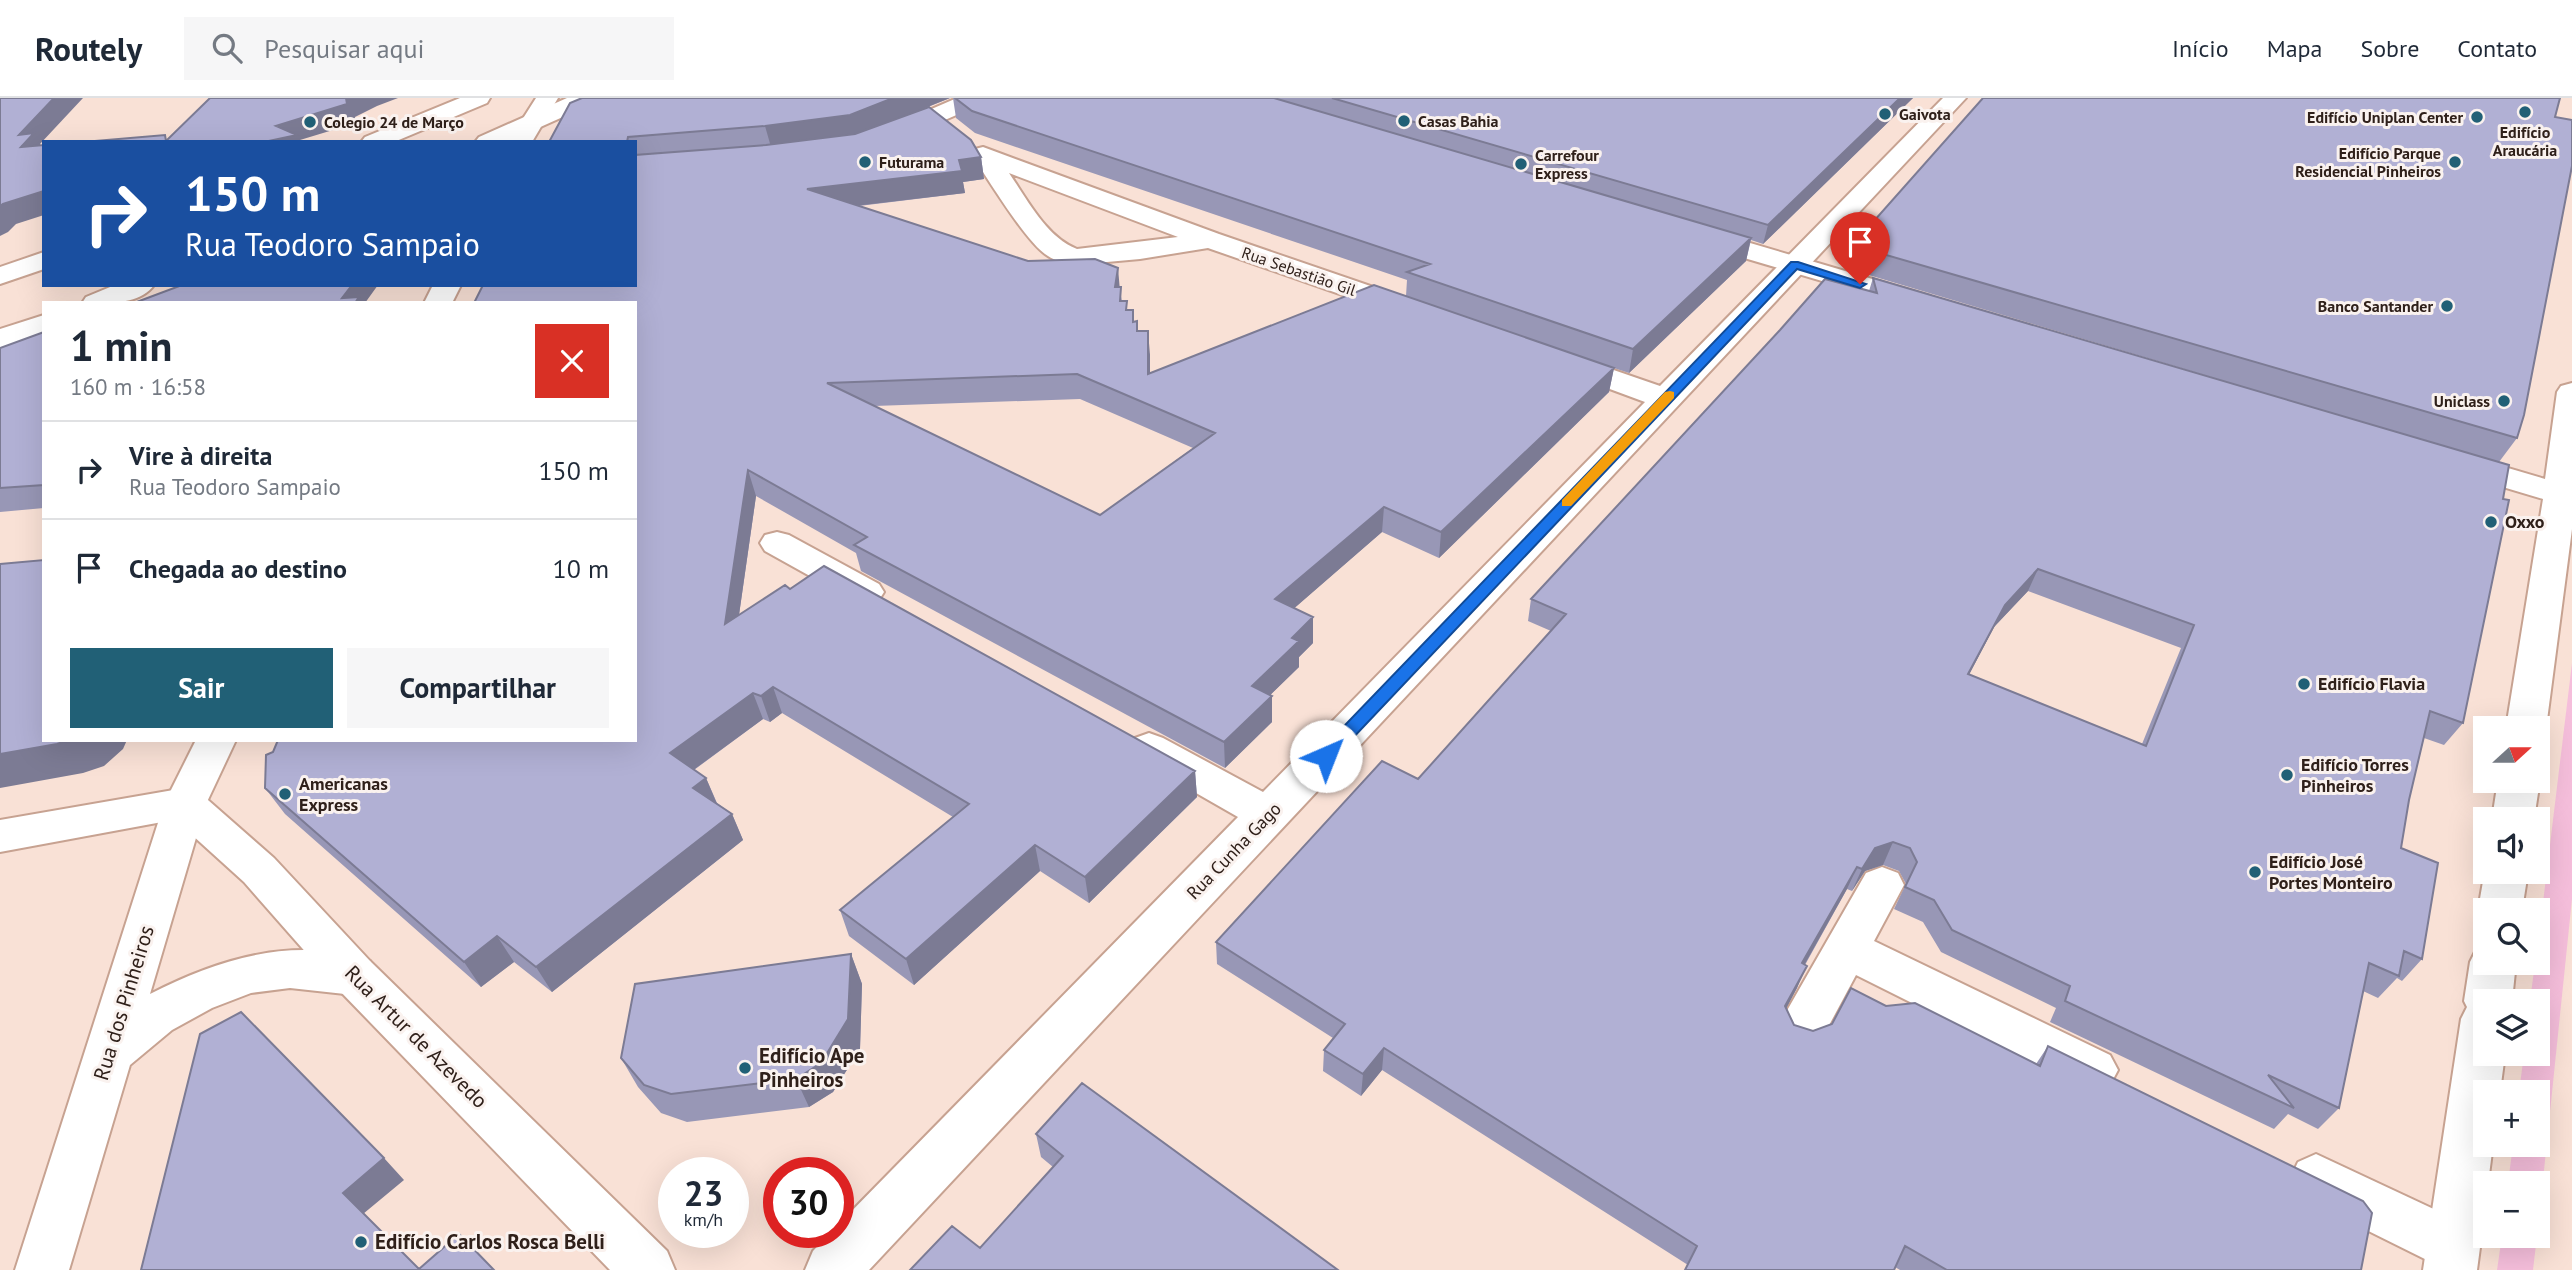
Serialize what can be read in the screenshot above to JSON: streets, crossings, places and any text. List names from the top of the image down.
{
  "streets": {
    "main road": [
      "Rua Sebastião Gil",
      "Rua Cunha Gago",
      "Rua dos Pinheiros",
      "Rua Artur de Azevedo"
    ]
  },
  "crossings": [
    ["Rua dos Pinheiros", "Rua Artur de Azevedo"]
  ],
  "places": [
    "Edifício Araucária",
    "Gaivota",
    "Edifício Uniplan Center",
    "Casas Bahia",
    "Colegio 24 de Março",
    "Futurama",
    "Edifício Parque Residencial Pinheiros",
    "Carrefour Express",
    "Banco Santander",
    "Uniclass",
    "Oxxo",
    "Edifício Flavia",
    "Edifício Torres Pinheiros",
    "Americanas Express",
    "Edifício José Portes Monteiro",
    "Edifício Ape Pinheiros",
    "Edifício Carlos Rosca Belli"
  ],
  "north": "right",
  "page": {
    "header": "Routely",
    "search": "Pesquisar aqui",
    "nav": [
      "Início",
      "Mapa",
      "Sobre",
      "Contato"
    ],
    "turn": ["150 m", "Rua Teodoro Sampaio"],
    "heading": ["1 min", "160 m · 16:58"],
    "list": [
      {
        "name": "Vire à direita",
        "note": "Rua Teodoro Sampaio",
        "value": "150 m"
      },
      {
        "name": "Chegada ao destino",
        "value": "10 m"
      }
    ],
    "buttons": ["Sair", "Compartilhar"],
    "map_buttons": ["+", "−"],
    "speed": "23 km/h",
    "limit": "30"
  }
}
